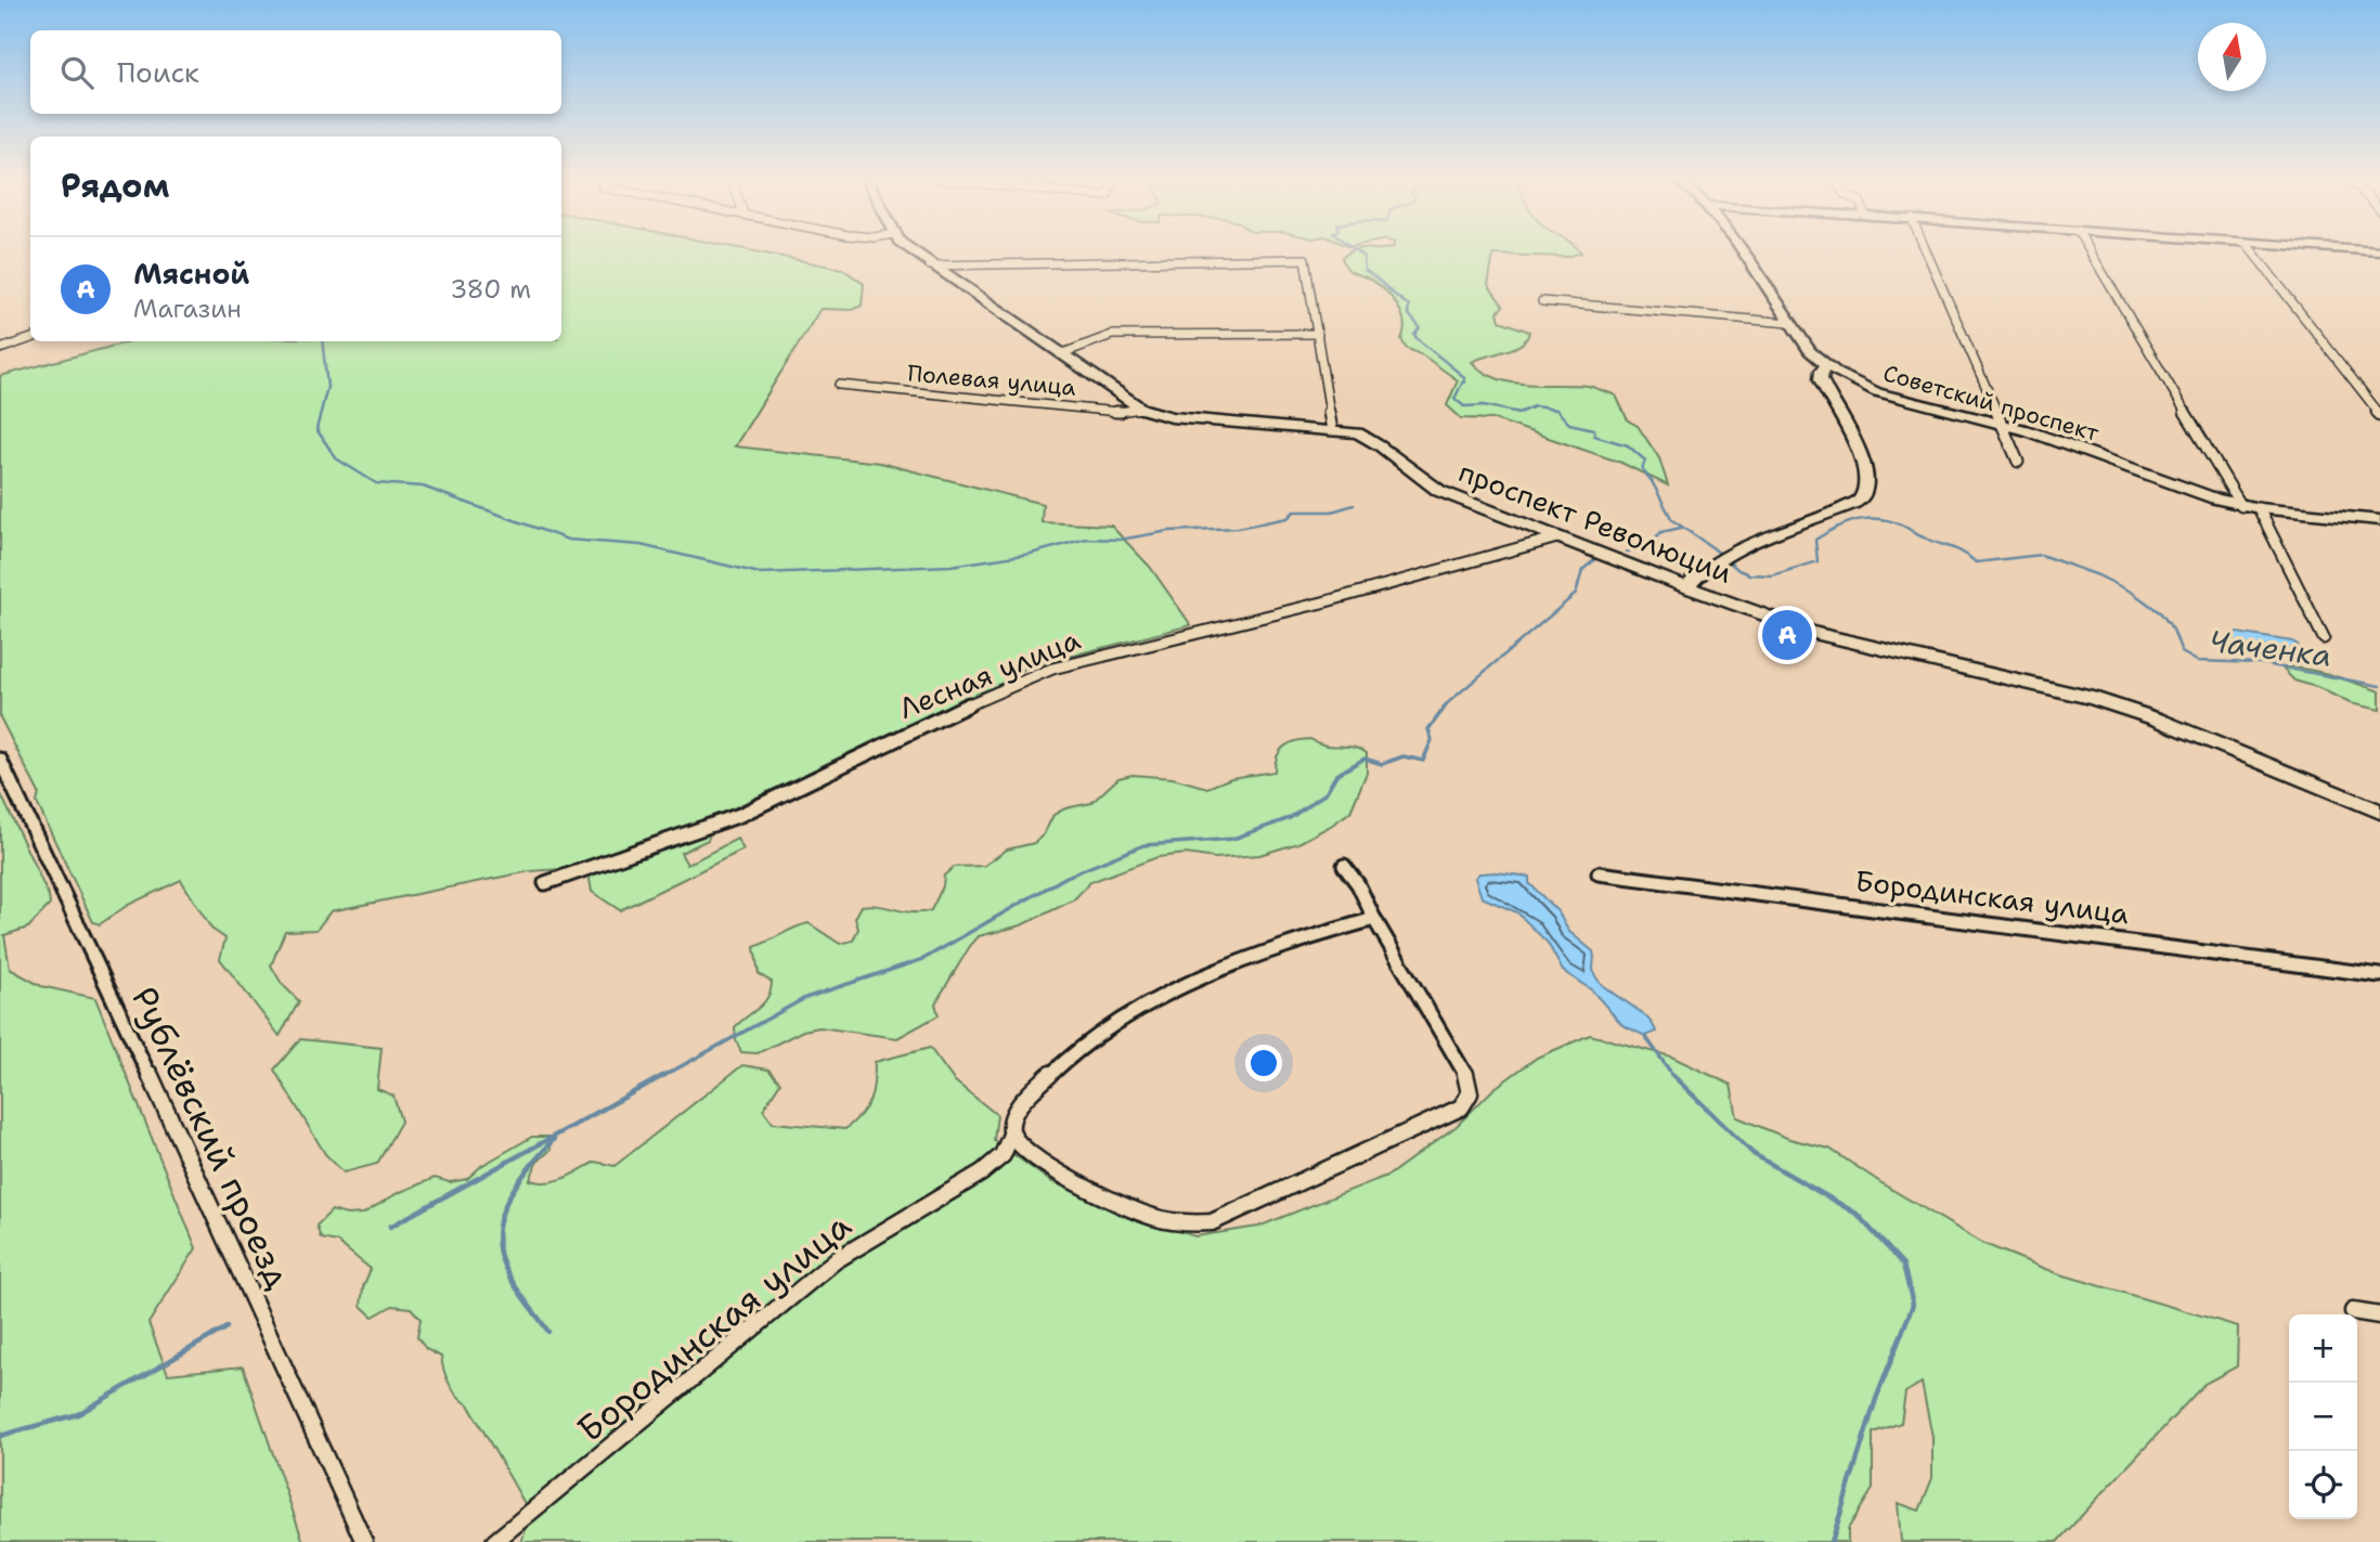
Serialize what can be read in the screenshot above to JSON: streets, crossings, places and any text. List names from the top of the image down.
{
  "streets": {
    "street": [
      "Полевая улица",
      "Советский проспект",
      "проспект Революции",
      "Лесная улица",
      "Бородинская улица",
      "Рублёвский проезд"
    ]
  },
  "crossings": [
    ["Полевая улица", "проспект Революции"],
    ["проспект Революции", "Лесная улица"]
  ],
  "water": ["Чаченка"],
  "north": "top",
  "page": {
    "search": "Поиск",
    "heading": "Рядом",
    "list": [
      {
        "mark": "A",
        "name": "Мясной",
        "note": "Магазин",
        "value": "380 m"
      }
    ],
    "pins": "A",
    "map_buttons": ["+", "−"]
  }
}
